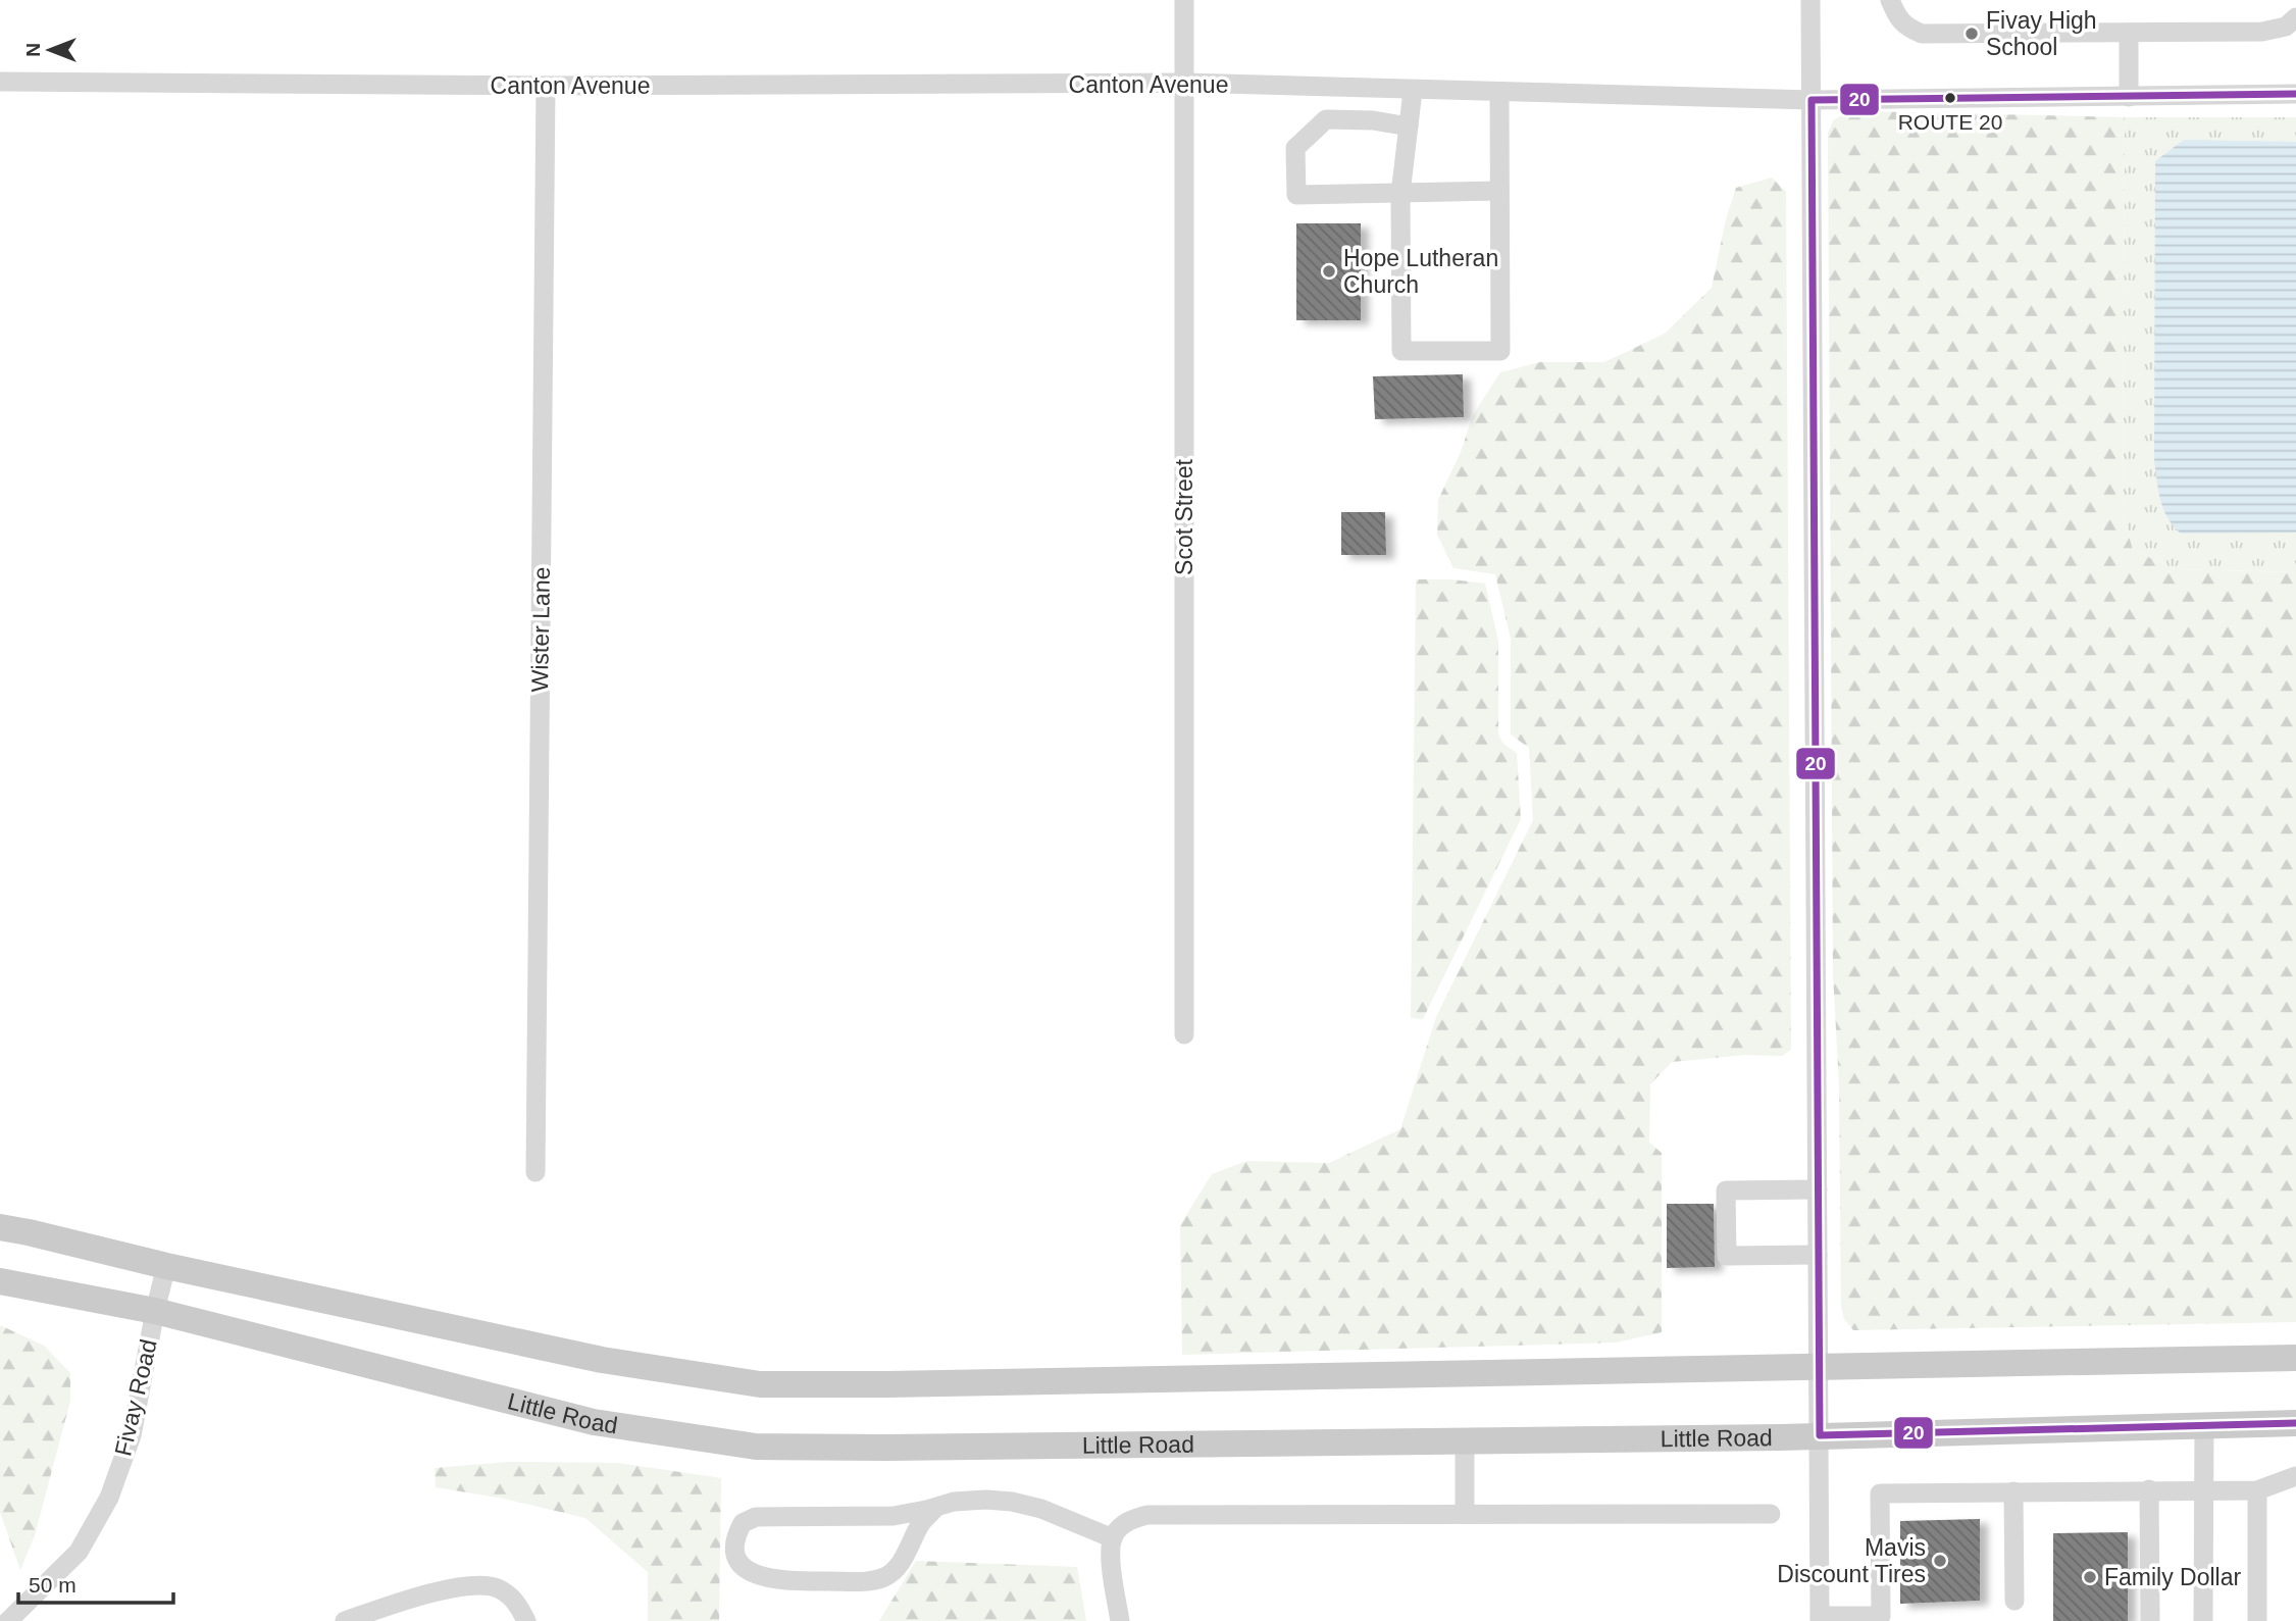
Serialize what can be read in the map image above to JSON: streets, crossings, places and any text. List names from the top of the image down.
{
  "streets": {
    "main road": ["Little Road"],
    "street": [
      "Canton Avenue",
      "Scot Street",
      "Wister Lane",
      "Fivay Road"
    ]
  },
  "crossings": [
    ["Canton Avenue", "Scot Street"],
    ["Canton Avenue", "Wister Lane"],
    ["Fivay Road", "Little Road"]
  ],
  "places": [
    "Fivay High School",
    "ROUTE 20",
    "Hope Lutheran Church",
    "Mavis Discount Tires",
    "Family Dollar"
  ],
  "lines": ["transit line 20"],
  "scale_bar": "50 m",
  "north": "left"
}
